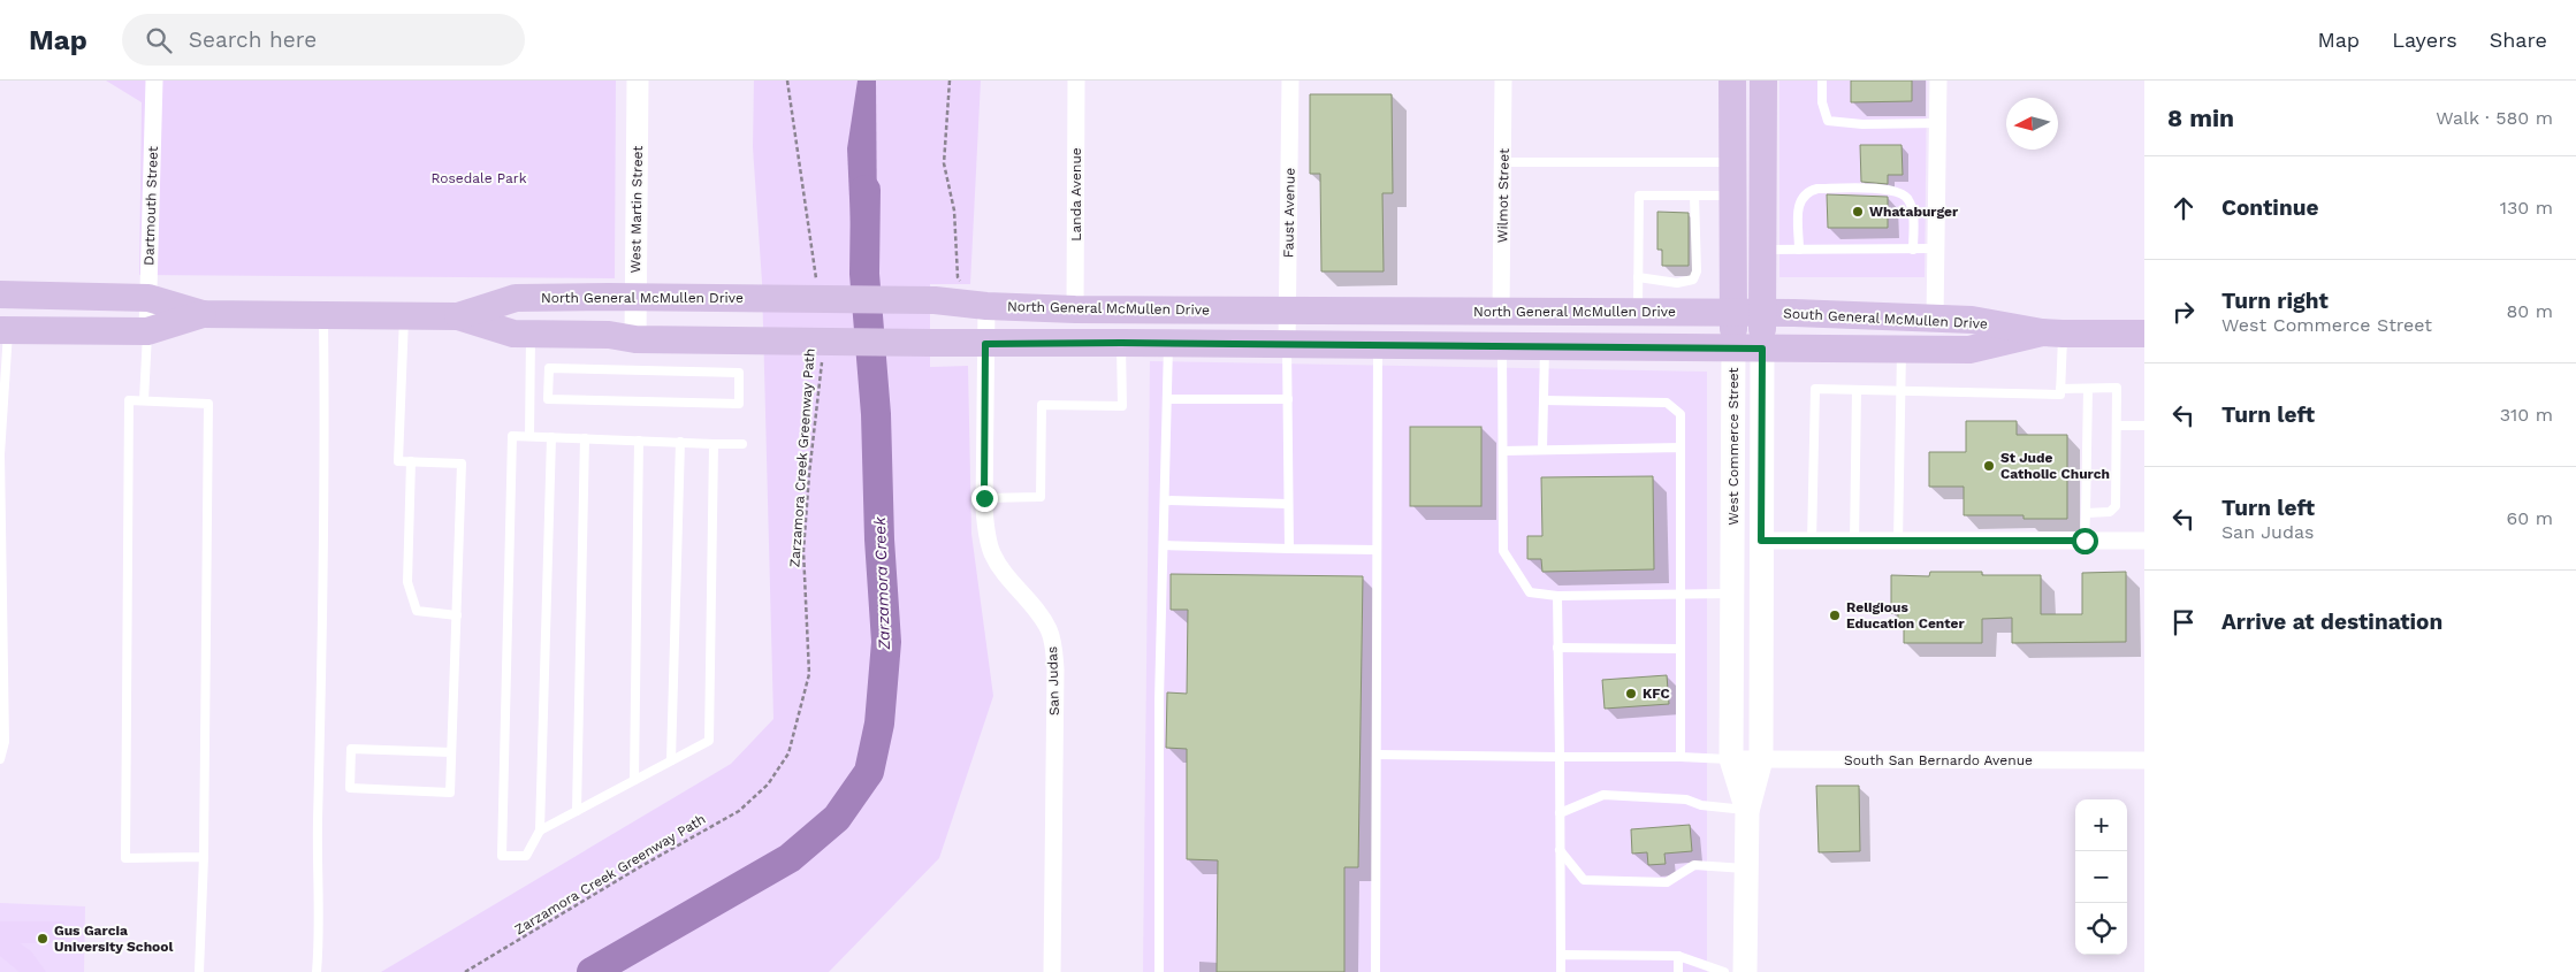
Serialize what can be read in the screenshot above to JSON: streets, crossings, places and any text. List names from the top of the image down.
{
  "streets": {
    "main road": ["North General McMullen Drive", "South General McMullen Drive", "West Commerce Street"],
    "street": [
      "Landa Avenue",
      "Wilmot Street",
      "Dartmouth Street",
      "West Martin Street",
      "Faust Avenue",
      "San Judas",
      "South San Bernardo Avenue"
    ],
    "path": ["Zarzamora Creek Greenway Path"]
  },
  "crossings": [
    ["Landa Avenue", "North General McMullen Drive"],
    ["Wilmot Street", "North General McMullen Drive"],
    ["Dartmouth Street", "North General McMullen Drive"],
    ["West Martin Street", "North General McMullen Drive"],
    ["Faust Avenue", "North General McMullen Drive"],
    ["North General McMullen Drive", "South General McMullen Drive"],
    ["North General McMullen Drive", "West Commerce Street"],
    ["North General McMullen Drive", "San Judas"],
    ["South General McMullen Drive", "West Commerce Street"],
    ["West Commerce Street", "South San Bernardo Avenue"]
  ],
  "water": ["Zarzamora Creek"],
  "parks": ["Rosedale Park"],
  "places": [
    "Whataburger",
    "St Jude Catholic Church",
    "Religious Education Center",
    "KFC",
    "Gus Garcia University School"
  ],
  "north": "left",
  "page": {
    "header": "Map",
    "search": "Search here",
    "nav": ["Map", "Layers", "Share"],
    "heading": ["8 min", "Walk · 580 m"],
    "list": [
      ["Continue", "130 m"],
      ["Turn right", "West Commerce Street", "80 m"],
      ["Turn left", "310 m"],
      ["Turn left", "San Judas", "60 m"],
      "Arrive at destination"
    ],
    "map_buttons": ["+", "−"]
  }
}
